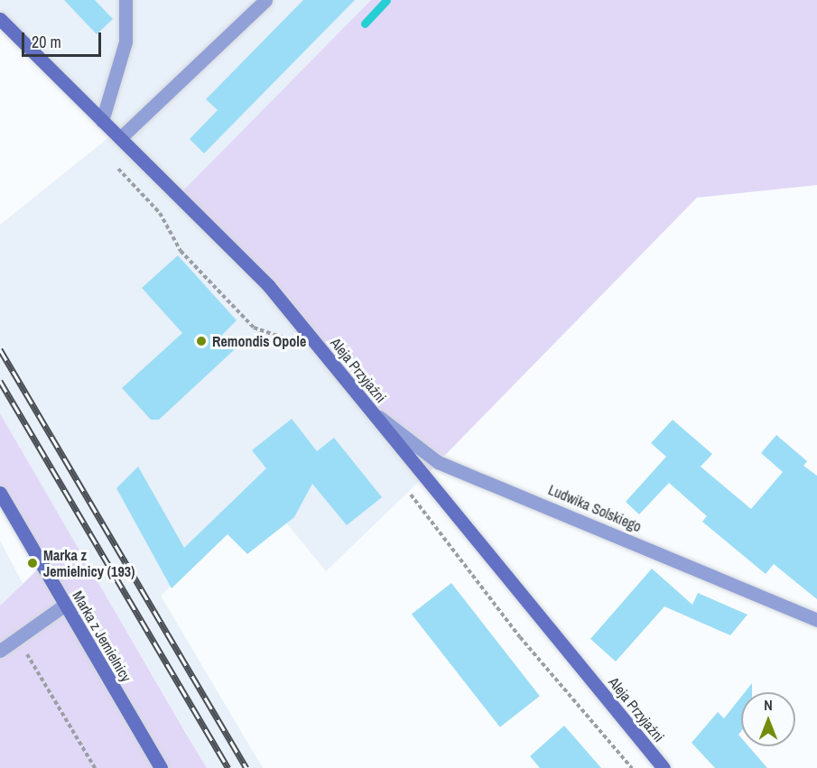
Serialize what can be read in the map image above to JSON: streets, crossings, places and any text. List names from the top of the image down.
{
  "streets": {
    "street": ["Aleja Przyjaźni", "Ludwika Solskiego", "Marka z Jemielnicy"]
  },
  "crossings": [
    ["Aleja Przyjaźni", "Ludwika Solskiego"]
  ],
  "places": ["Remondis Opole", "Marka z Jemielnicy (193)"],
  "scale_bar": "20 m",
  "north": "top"
}
